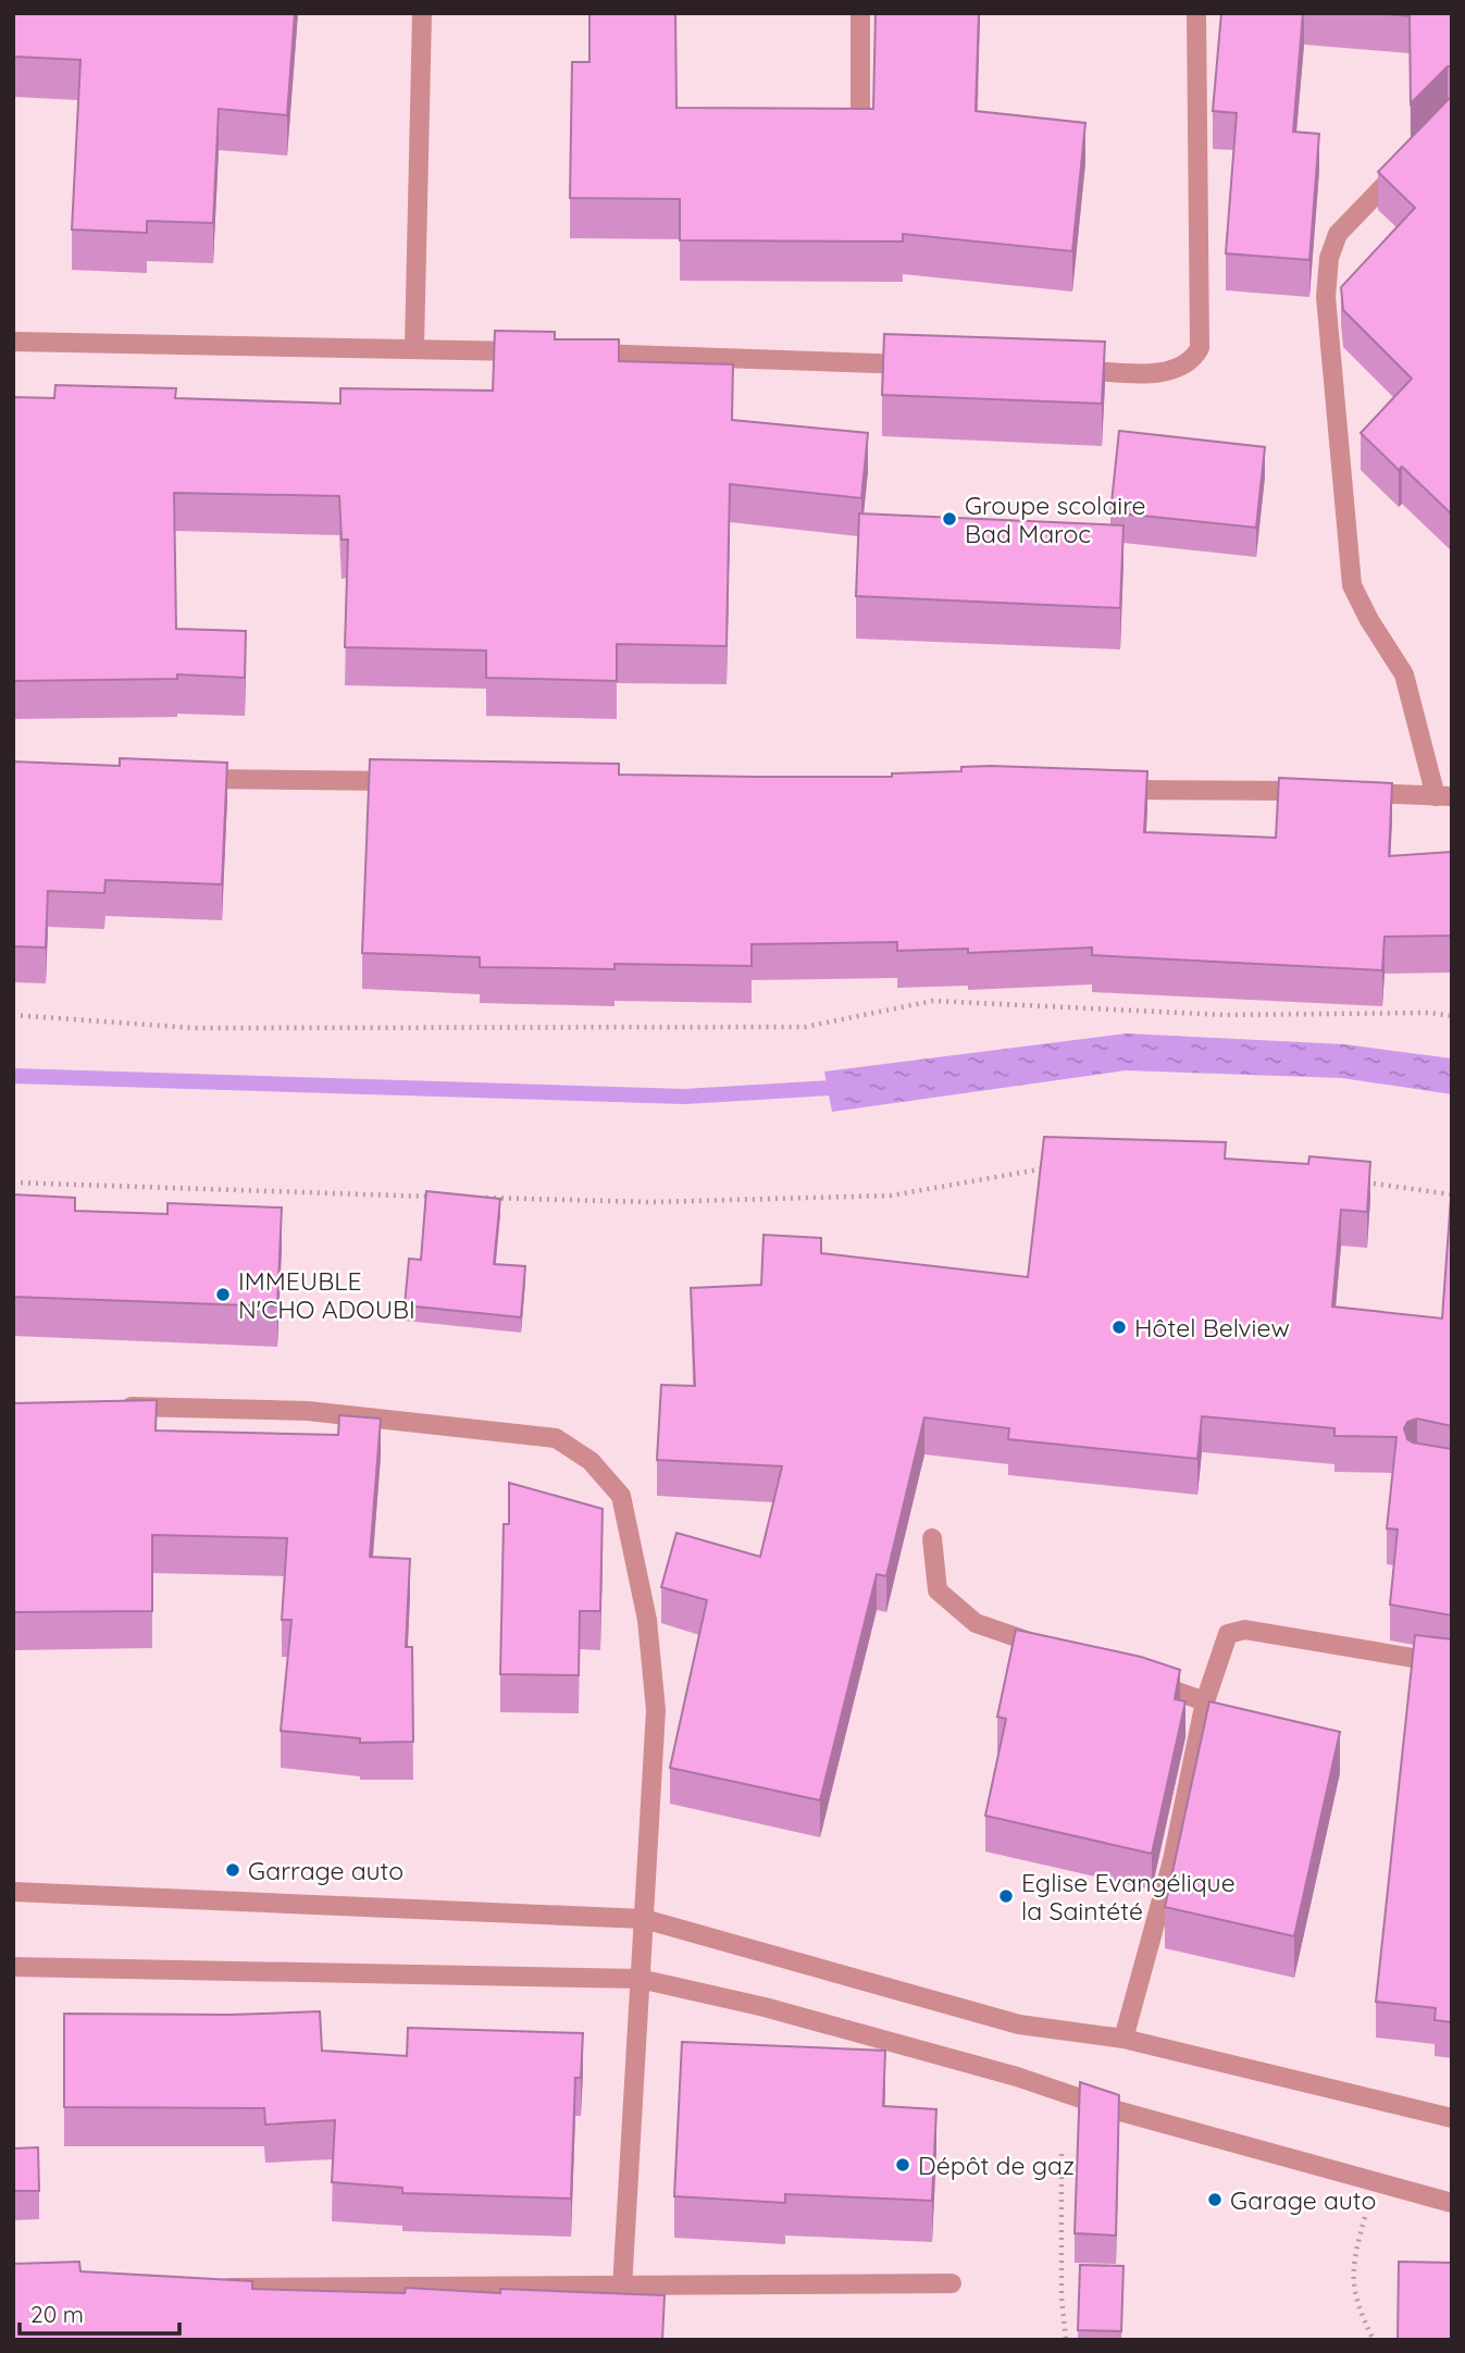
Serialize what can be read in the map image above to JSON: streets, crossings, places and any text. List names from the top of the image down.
{
  "places": [
    "Groupe scolaire Bad Maroc",
    "IMMEUBLE N'CHO ADOUBI",
    "Hôtel Belview",
    "Garrage auto",
    "Eglise Evangélique la Saintété",
    "Dépôt de gaz",
    "Garage auto"
  ],
  "scale_bar": "20 m"
}
